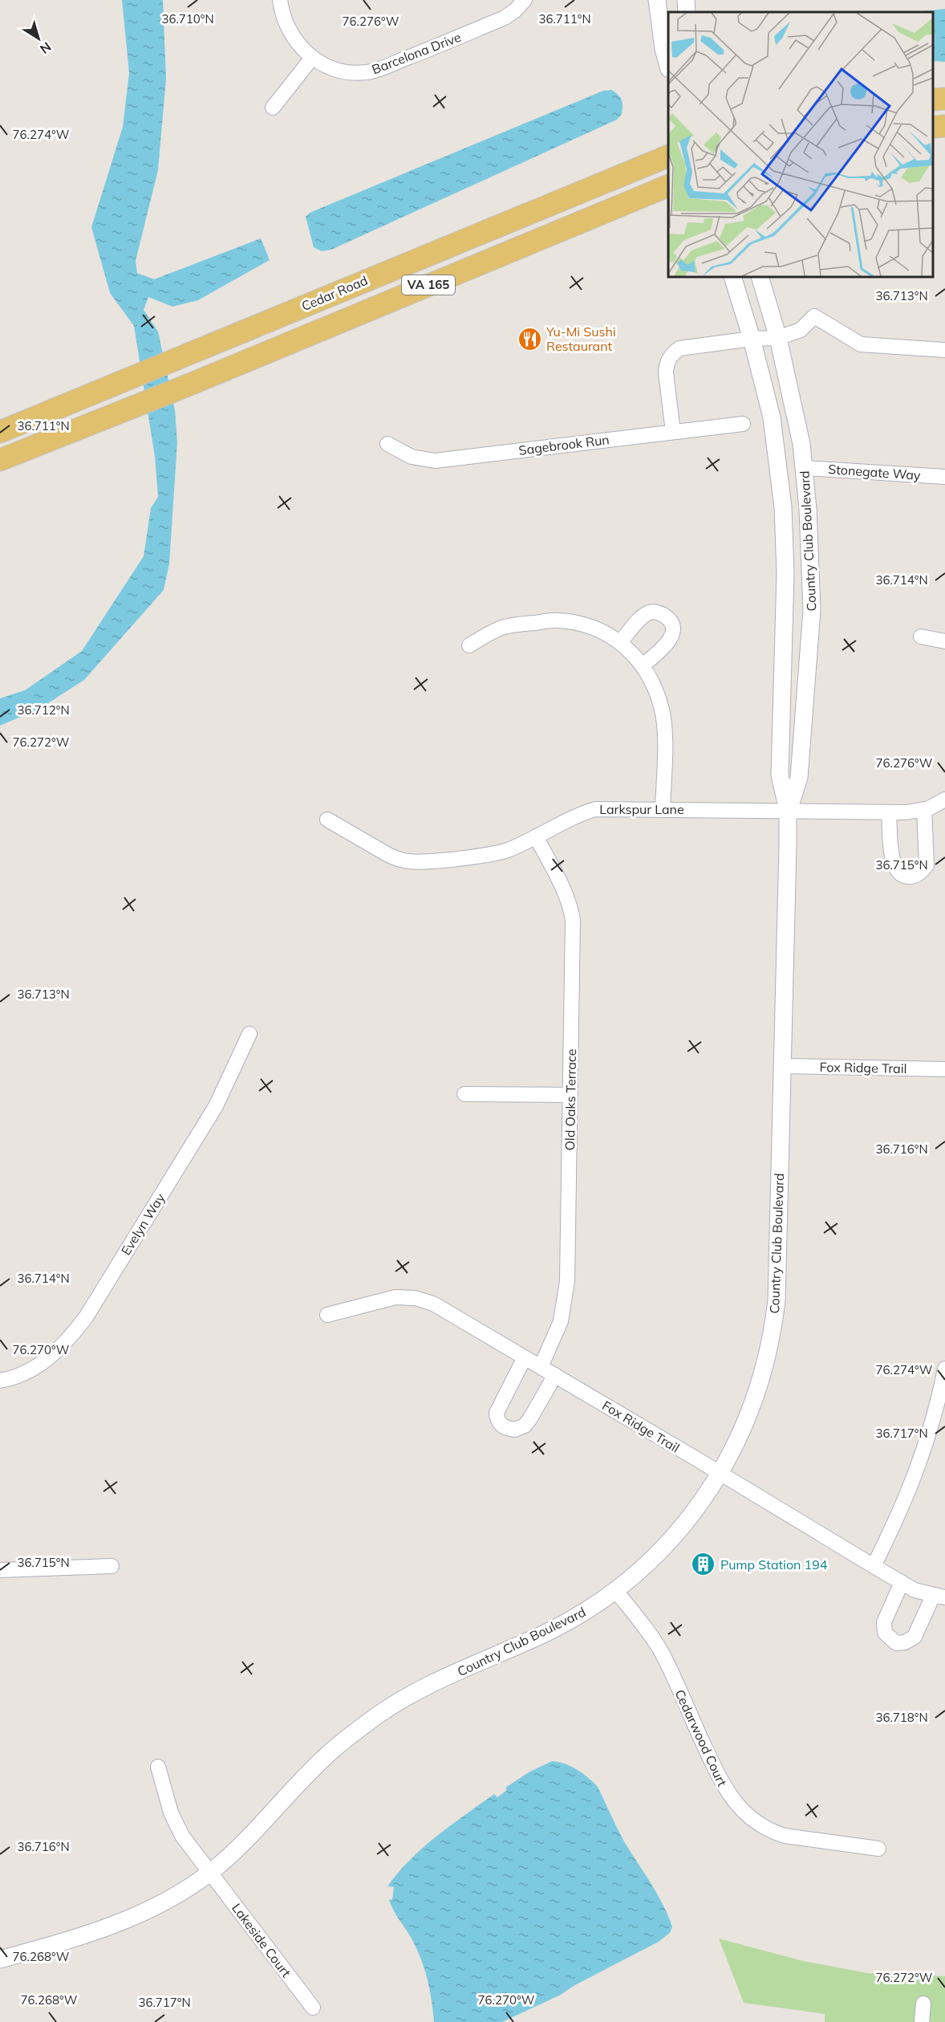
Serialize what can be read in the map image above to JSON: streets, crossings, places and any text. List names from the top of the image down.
{
  "streets": {
    "main road": ["VA 165", "Cedar Road"],
    "street": [
      "Barcelona Drive",
      "Sagebrook Run",
      "Stonegate Way",
      "Country Club Boulevard",
      "Larkspur Lane",
      "Fox Ridge Trail",
      "Old Oaks Terrace",
      "Evelyn Way",
      "Cedarwood Court",
      "Lakeside Court"
    ]
  },
  "crossings": [
    ["Stonegate Way", "Country Club Boulevard"],
    ["Country Club Boulevard", "Larkspur Lane"],
    ["Country Club Boulevard", "Fox Ridge Trail"],
    ["Country Club Boulevard", "Cedarwood Court"],
    ["Country Club Boulevard", "Lakeside Court"],
    ["Larkspur Lane", "Old Oaks Terrace"],
    ["Fox Ridge Trail", "Old Oaks Terrace"]
  ],
  "places": {
    "restaurant": ["Yu-Mi Sushi Restaurant"],
    "building": ["Pump Station 194"]
  },
  "north": "bottom right",
  "coordinates": [
    "36.710°N",
    "36.711°N",
    "76.276°W",
    "76.274°W",
    "36.713°N",
    "36.714°N",
    "36.712°N",
    "76.272°W",
    "36.715°N",
    "36.716°N",
    "76.270°W",
    "36.717°N",
    "36.718°N",
    "76.268°W"
  ]
}
